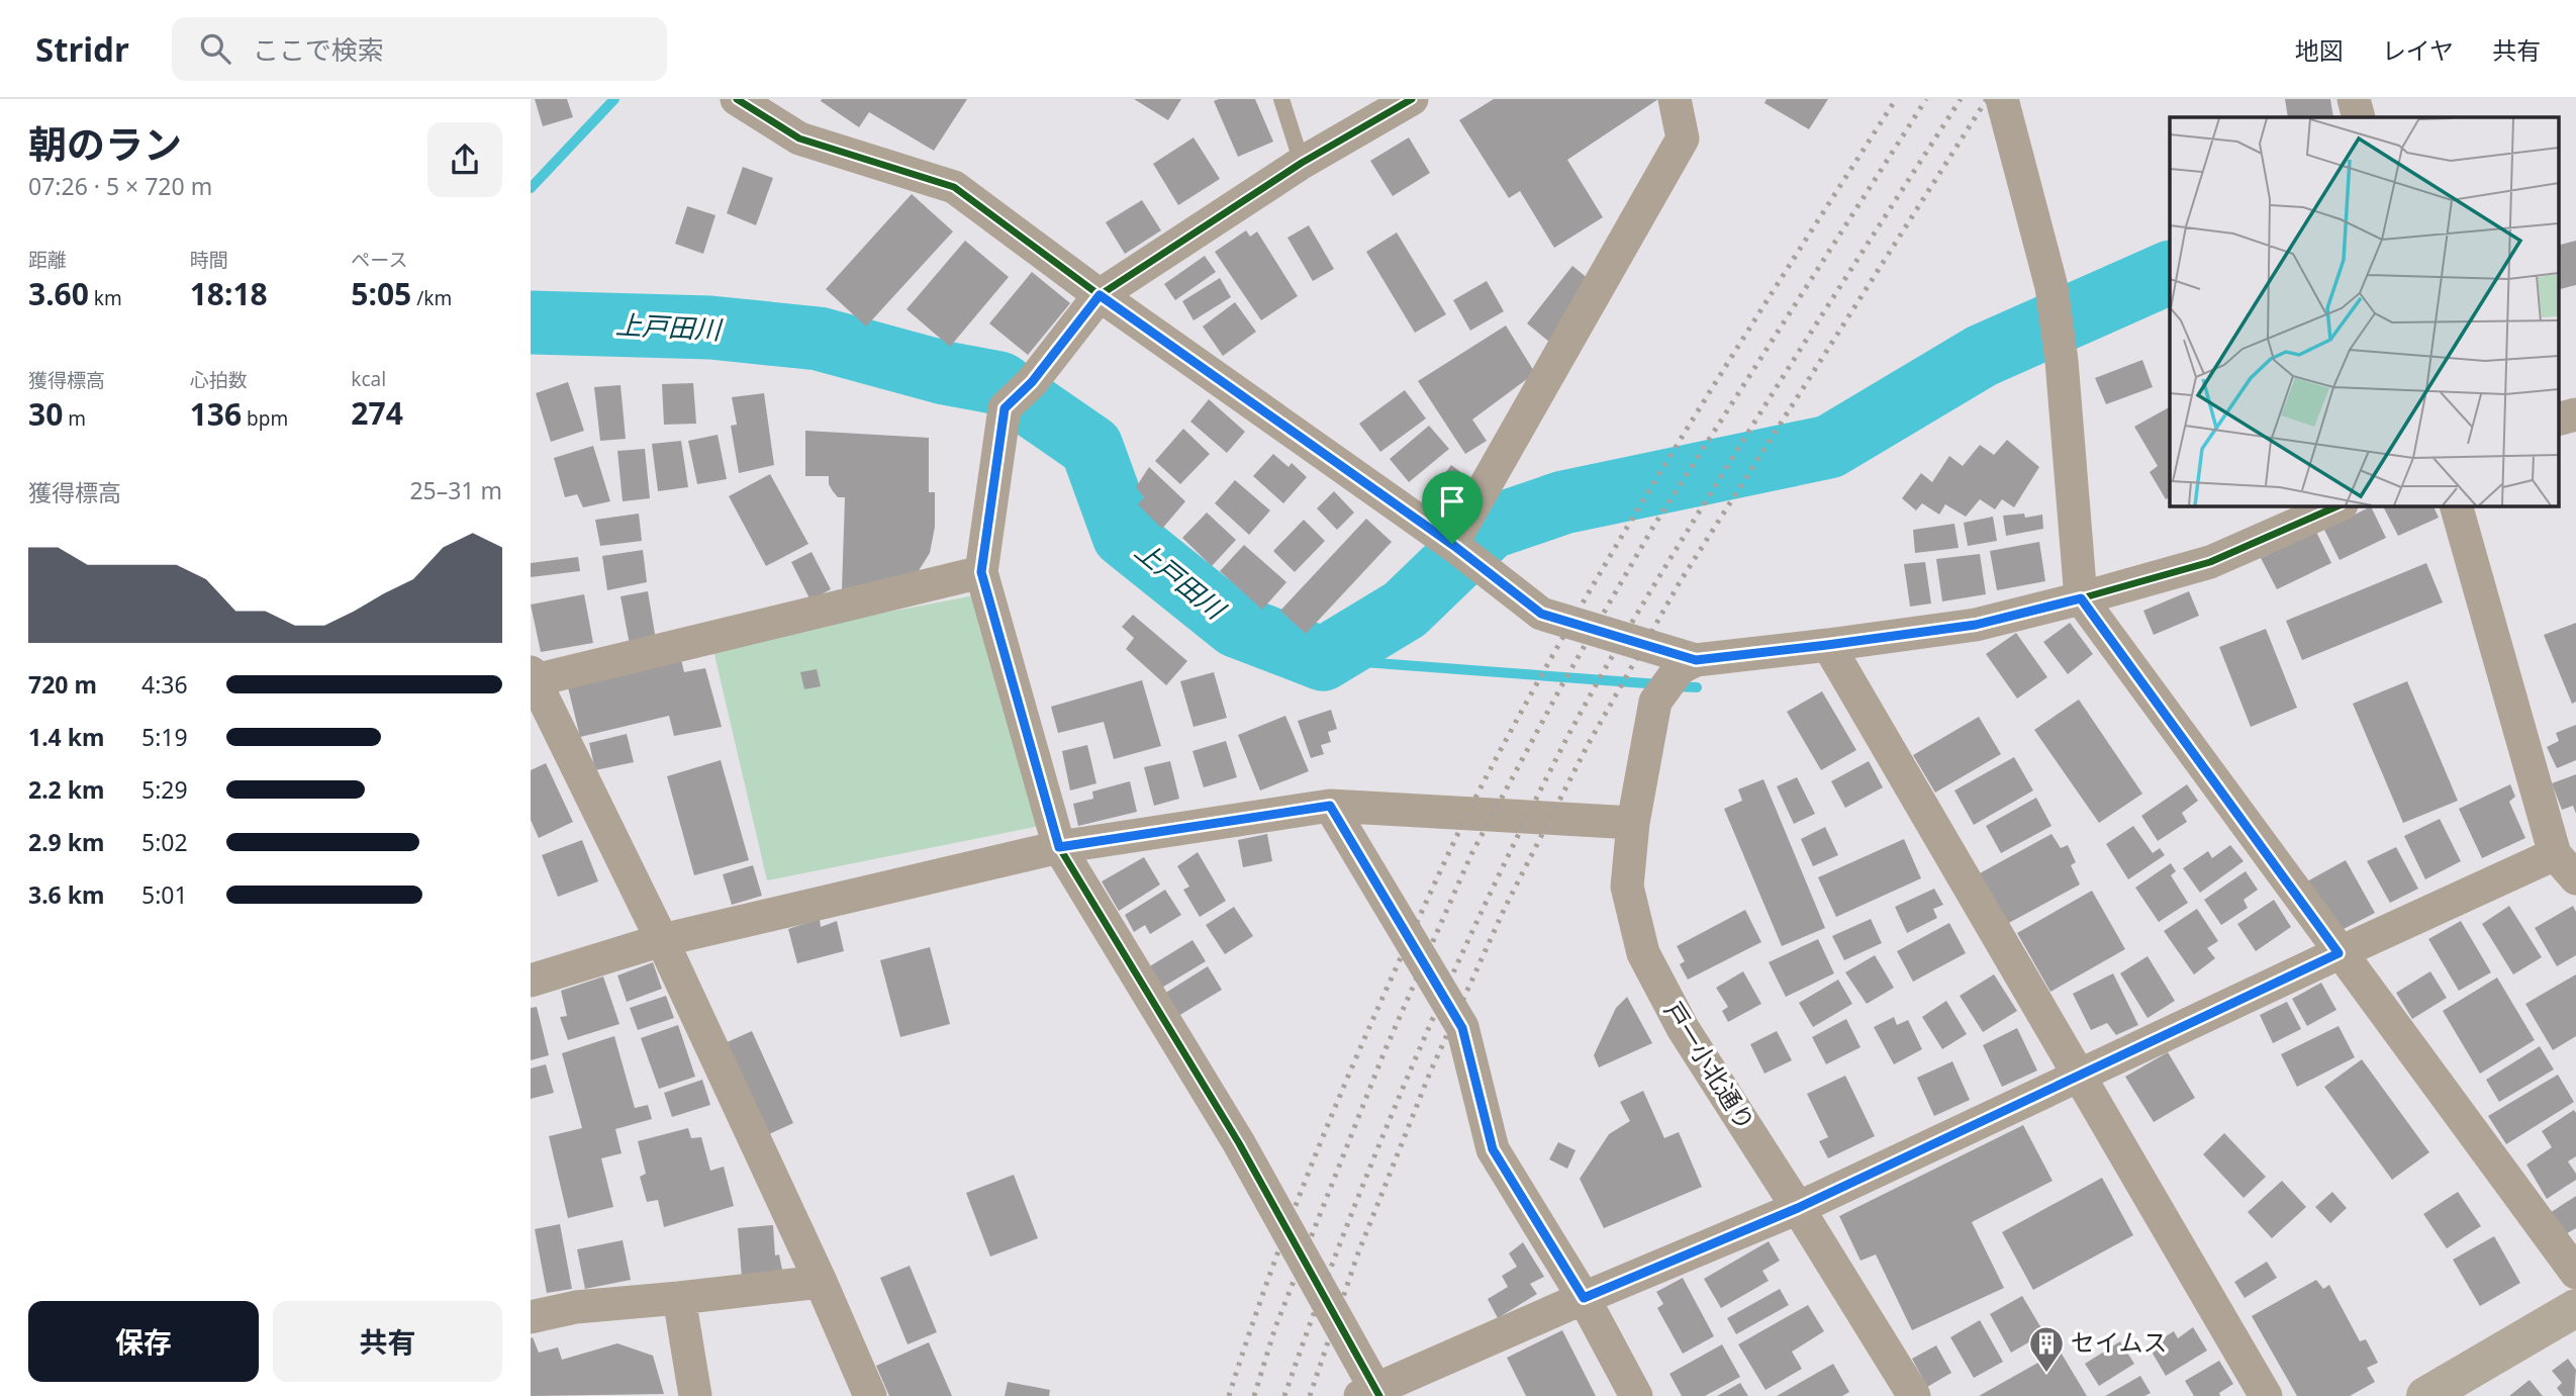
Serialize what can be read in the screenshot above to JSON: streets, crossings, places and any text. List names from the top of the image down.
{
  "streets": {
    "street": ["戸一小北通り"]
  },
  "water": ["上戸田川"],
  "places": {
    "building": ["セイムス"]
  },
  "page": {
    "header": "Stridr",
    "search": "ここで検索",
    "nav": ["地図", "レイヤ", "共有"],
    "heading": ["朝のラン", "07:26 · 5 × 720 m"],
    "stats": [
      ["距離", "3.60 km"],
      ["時間", "18:18"],
      ["ペース", "5:05 /km"],
      ["獲得標高", "30 m"],
      ["心拍数", "136 bpm"],
      ["kcal", "274"]
    ],
    "chart": ["獲得標高", "25–31 m"],
    "list": [
      {
        "name": "720 m",
        "note": "4:36"
      },
      {
        "name": "1.4 km",
        "note": "5:19"
      },
      {
        "name": "2.2 km",
        "note": "5:29"
      },
      {
        "name": "2.9 km",
        "note": "5:02"
      },
      {
        "name": "3.6 km",
        "note": "5:01"
      }
    ],
    "buttons": ["保存", "共有"]
  }
}
